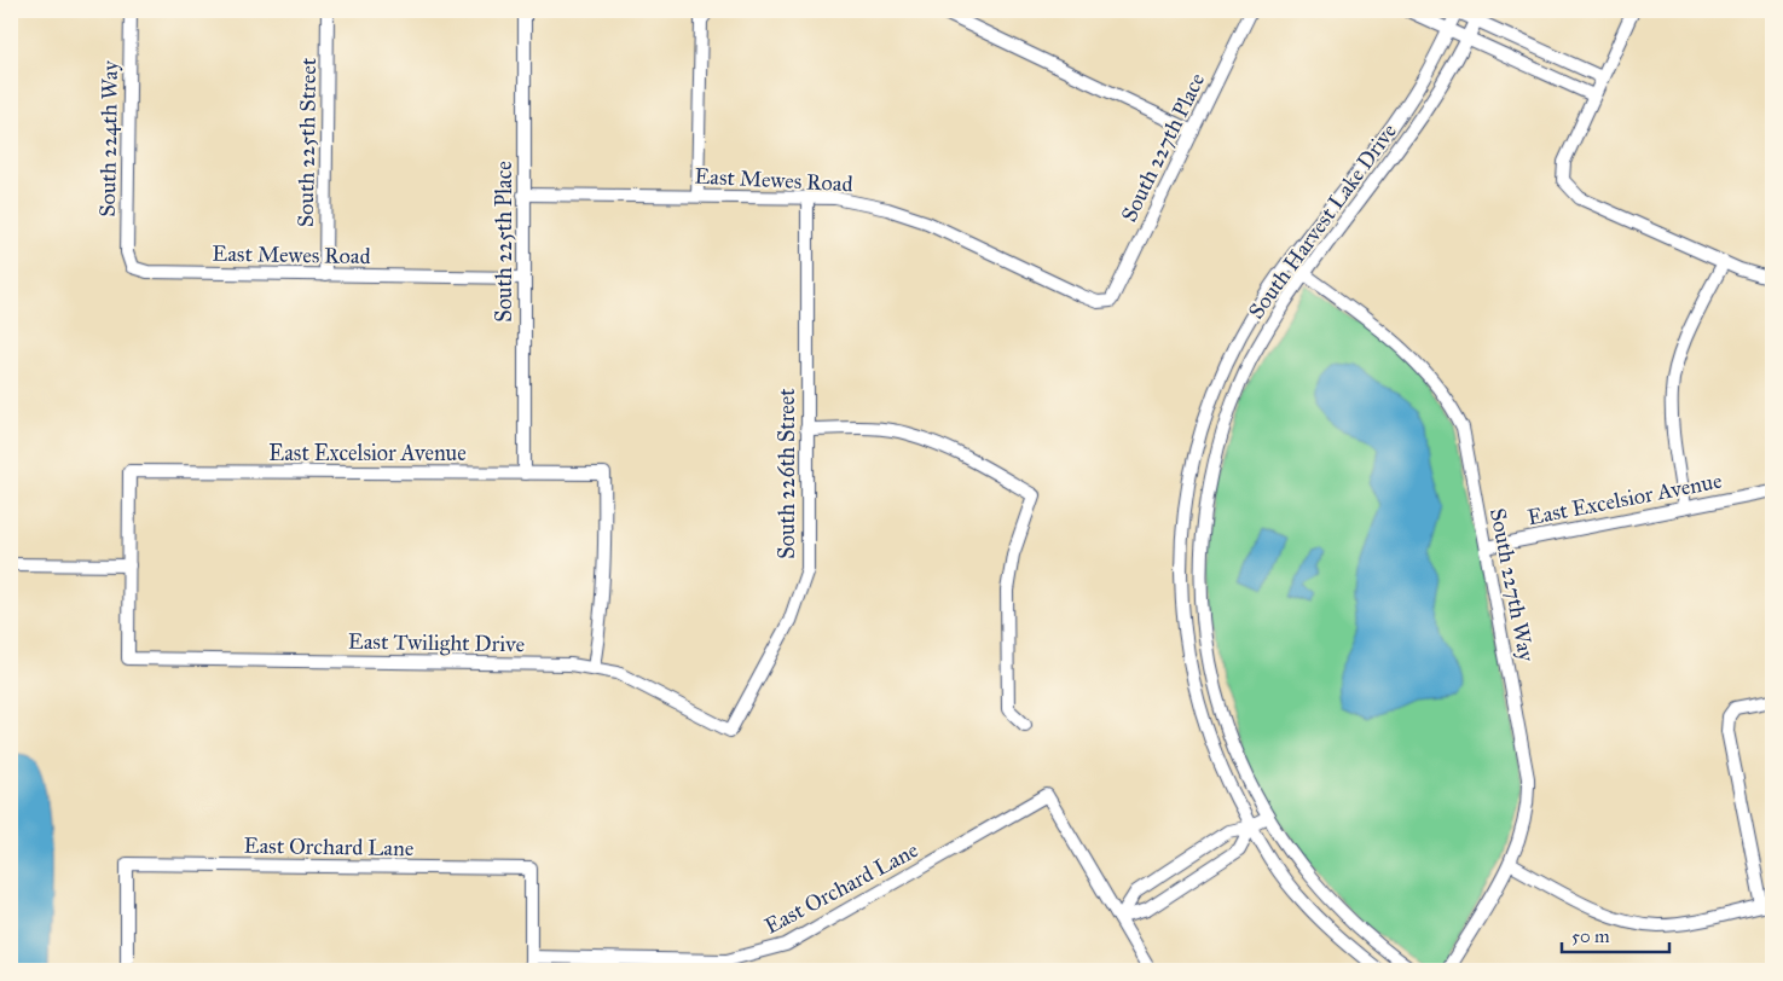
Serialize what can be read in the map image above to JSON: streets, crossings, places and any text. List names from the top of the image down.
{
  "streets": {
    "street": [
      "South 224th Way",
      "South 225th Street",
      "South 227th Place",
      "East Mewes Road",
      "South Harvest Lake Drive",
      "South 225th Place",
      "East Excelsior Avenue",
      "South 226th Street",
      "South 227th Way",
      "East Twilight Drive",
      "East Orchard Lane"
    ]
  },
  "crossings": [
    ["South 224th Way", "East Mewes Road"],
    ["South 225th Street", "East Mewes Road"],
    ["South 227th Place", "East Mewes Road"],
    ["East Mewes Road", "South 225th Place"],
    ["East Mewes Road", "South 226th Street"],
    ["South Harvest Lake Drive", "South 227th Way"],
    ["South 225th Place", "East Excelsior Avenue"],
    ["East Excelsior Avenue", "South 227th Way"],
    ["East Excelsior Avenue", "East Twilight Drive"],
    ["South 226th Street", "East Twilight Drive"]
  ],
  "scale_bar": "50 m"
}
